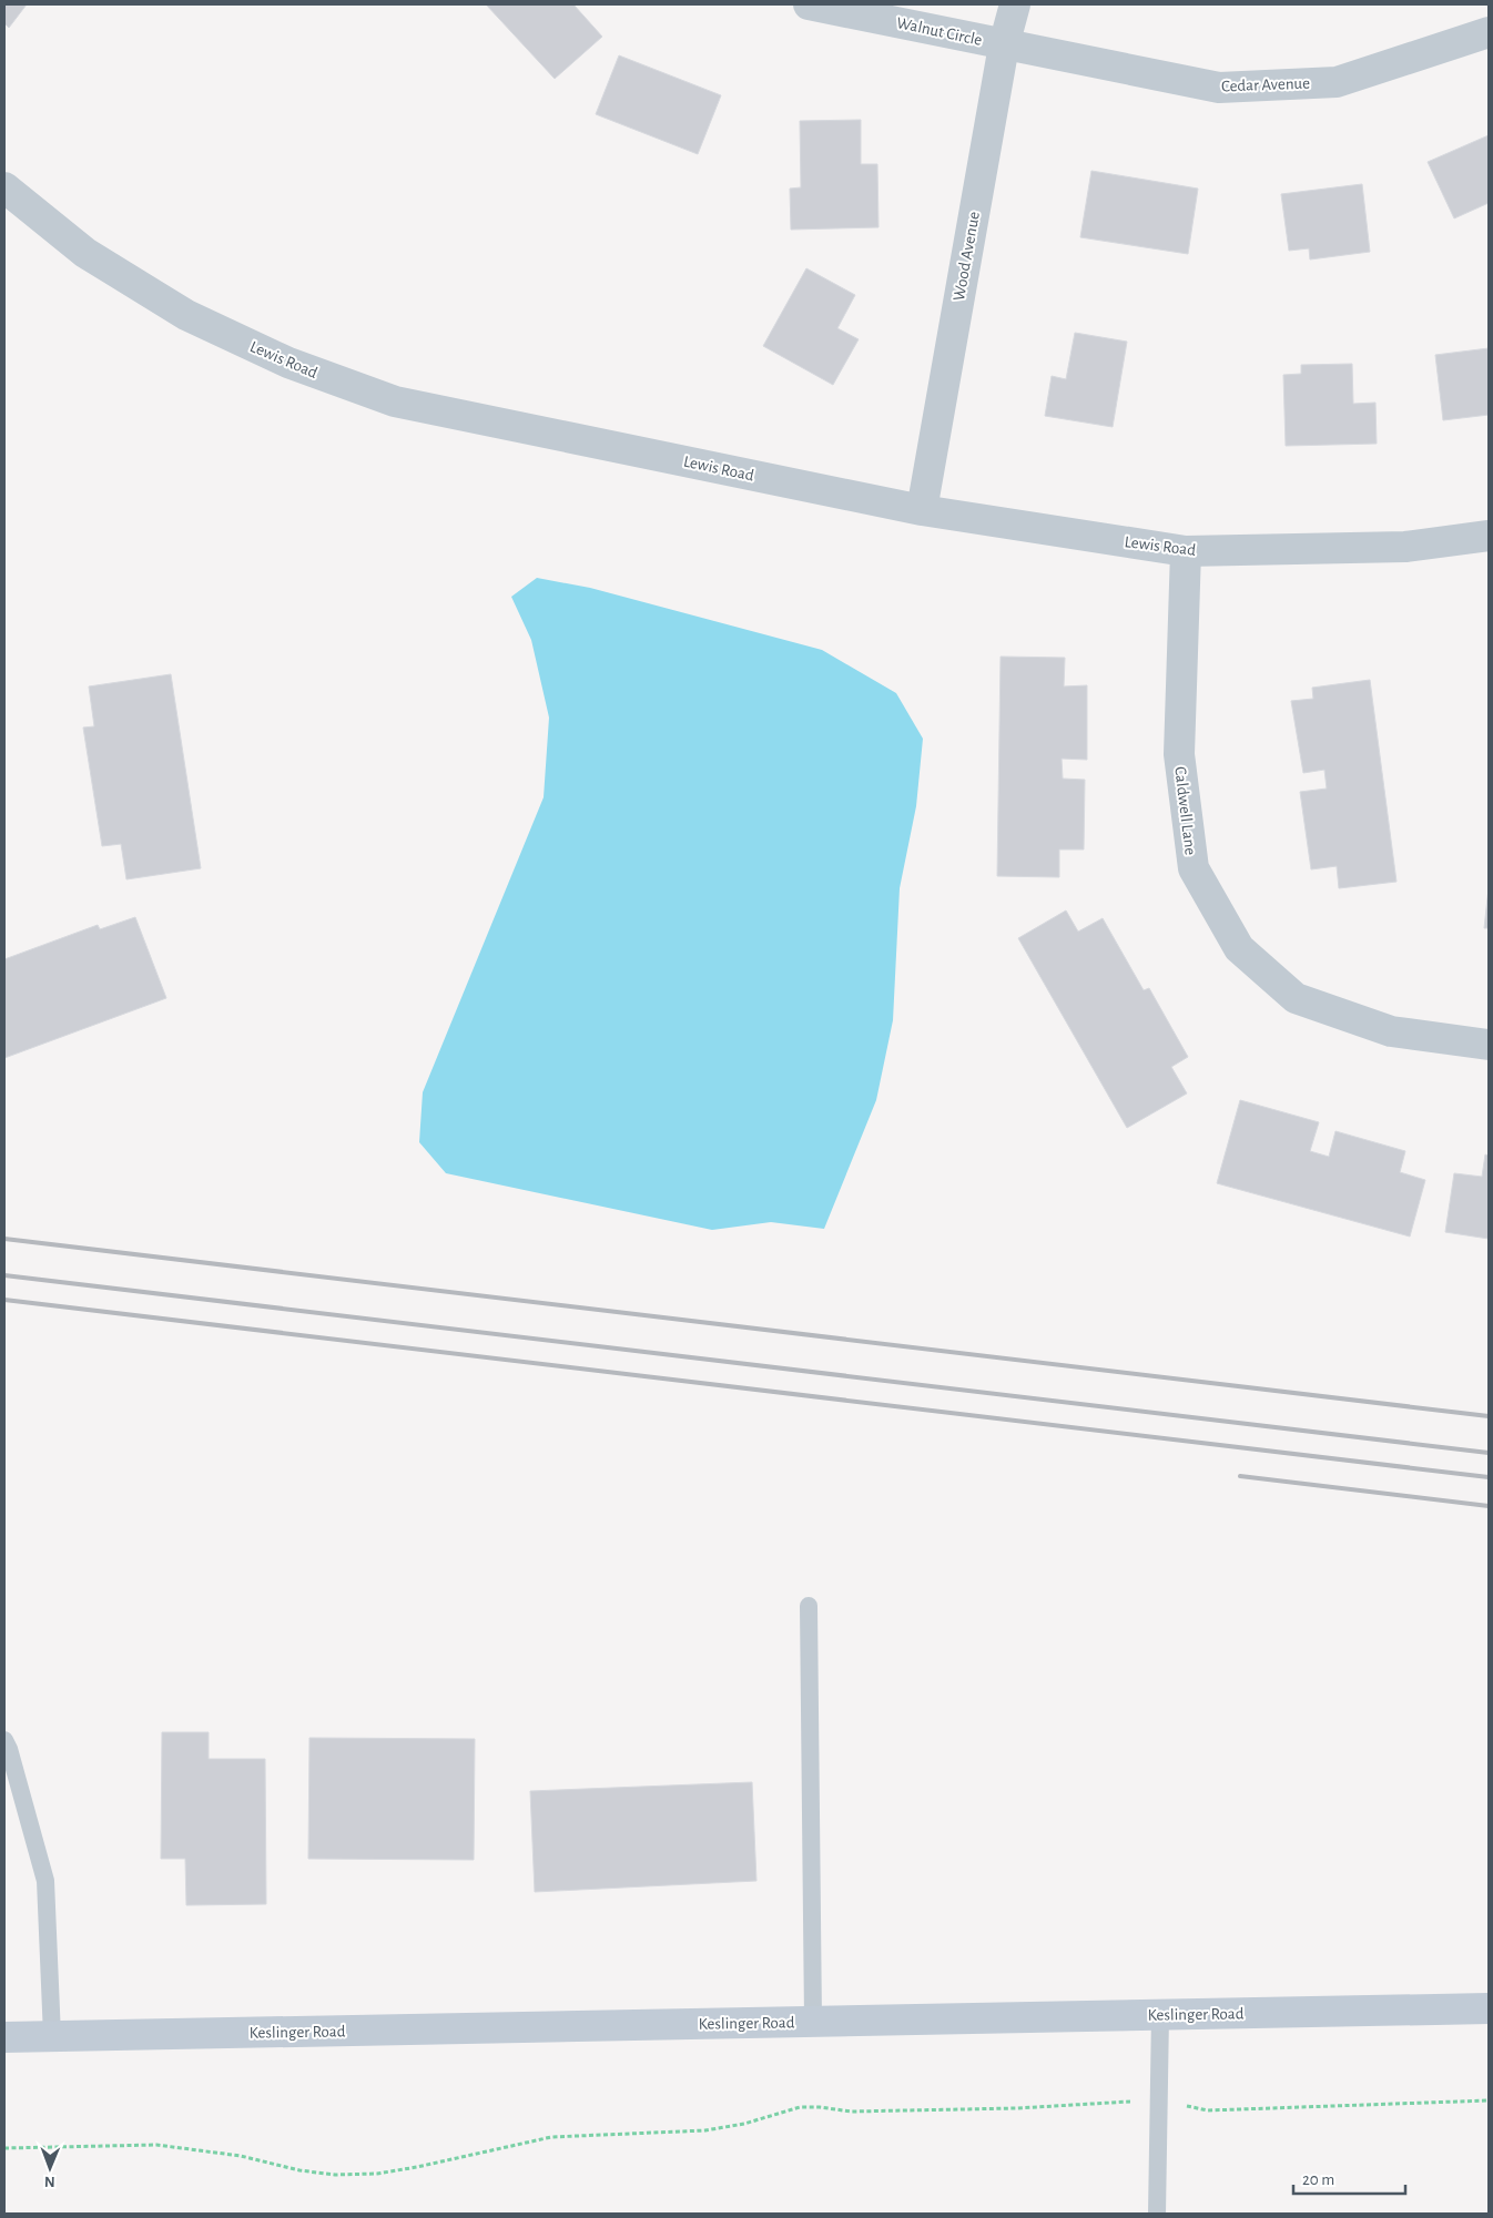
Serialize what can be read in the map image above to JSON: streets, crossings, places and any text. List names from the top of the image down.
{
  "streets": {
    "main road": ["Keslinger Road"],
    "street": [
      "Walnut Circle",
      "Cedar Avenue",
      "Wood Avenue",
      "Lewis Road",
      "Caldwell Lane"
    ]
  },
  "crossings": [
    ["Walnut Circle", "Cedar Avenue"],
    ["Walnut Circle", "Wood Avenue"],
    ["Cedar Avenue", "Wood Avenue"],
    ["Wood Avenue", "Lewis Road"],
    ["Lewis Road", "Caldwell Lane"]
  ],
  "scale_bar": "20 m",
  "north": "bottom"
}
